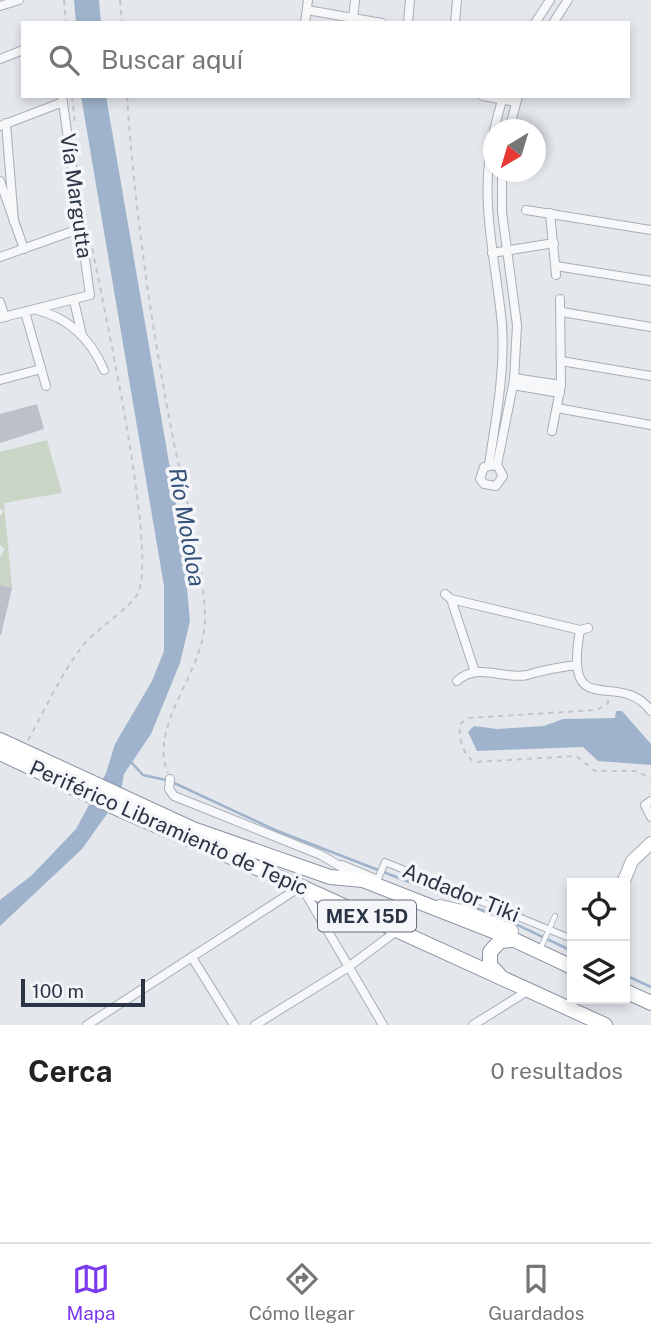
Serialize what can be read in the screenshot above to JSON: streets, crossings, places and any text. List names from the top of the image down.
{
  "streets": {
    "highway": ["Periférico Libramiento de Tepic", "MEX 15D"],
    "street": ["Vía Margutta", "Andador Tiki"]
  },
  "water": ["Río Mololoa"],
  "scale_bar": "100 m",
  "north": "bottom left",
  "page": {
    "search": "Buscar aquí",
    "scale": "100 m",
    "heading": ["Cerca", "0 resultados"],
    "nav": ["Mapa", "Cómo llegar", "Guardados"]
  }
}
